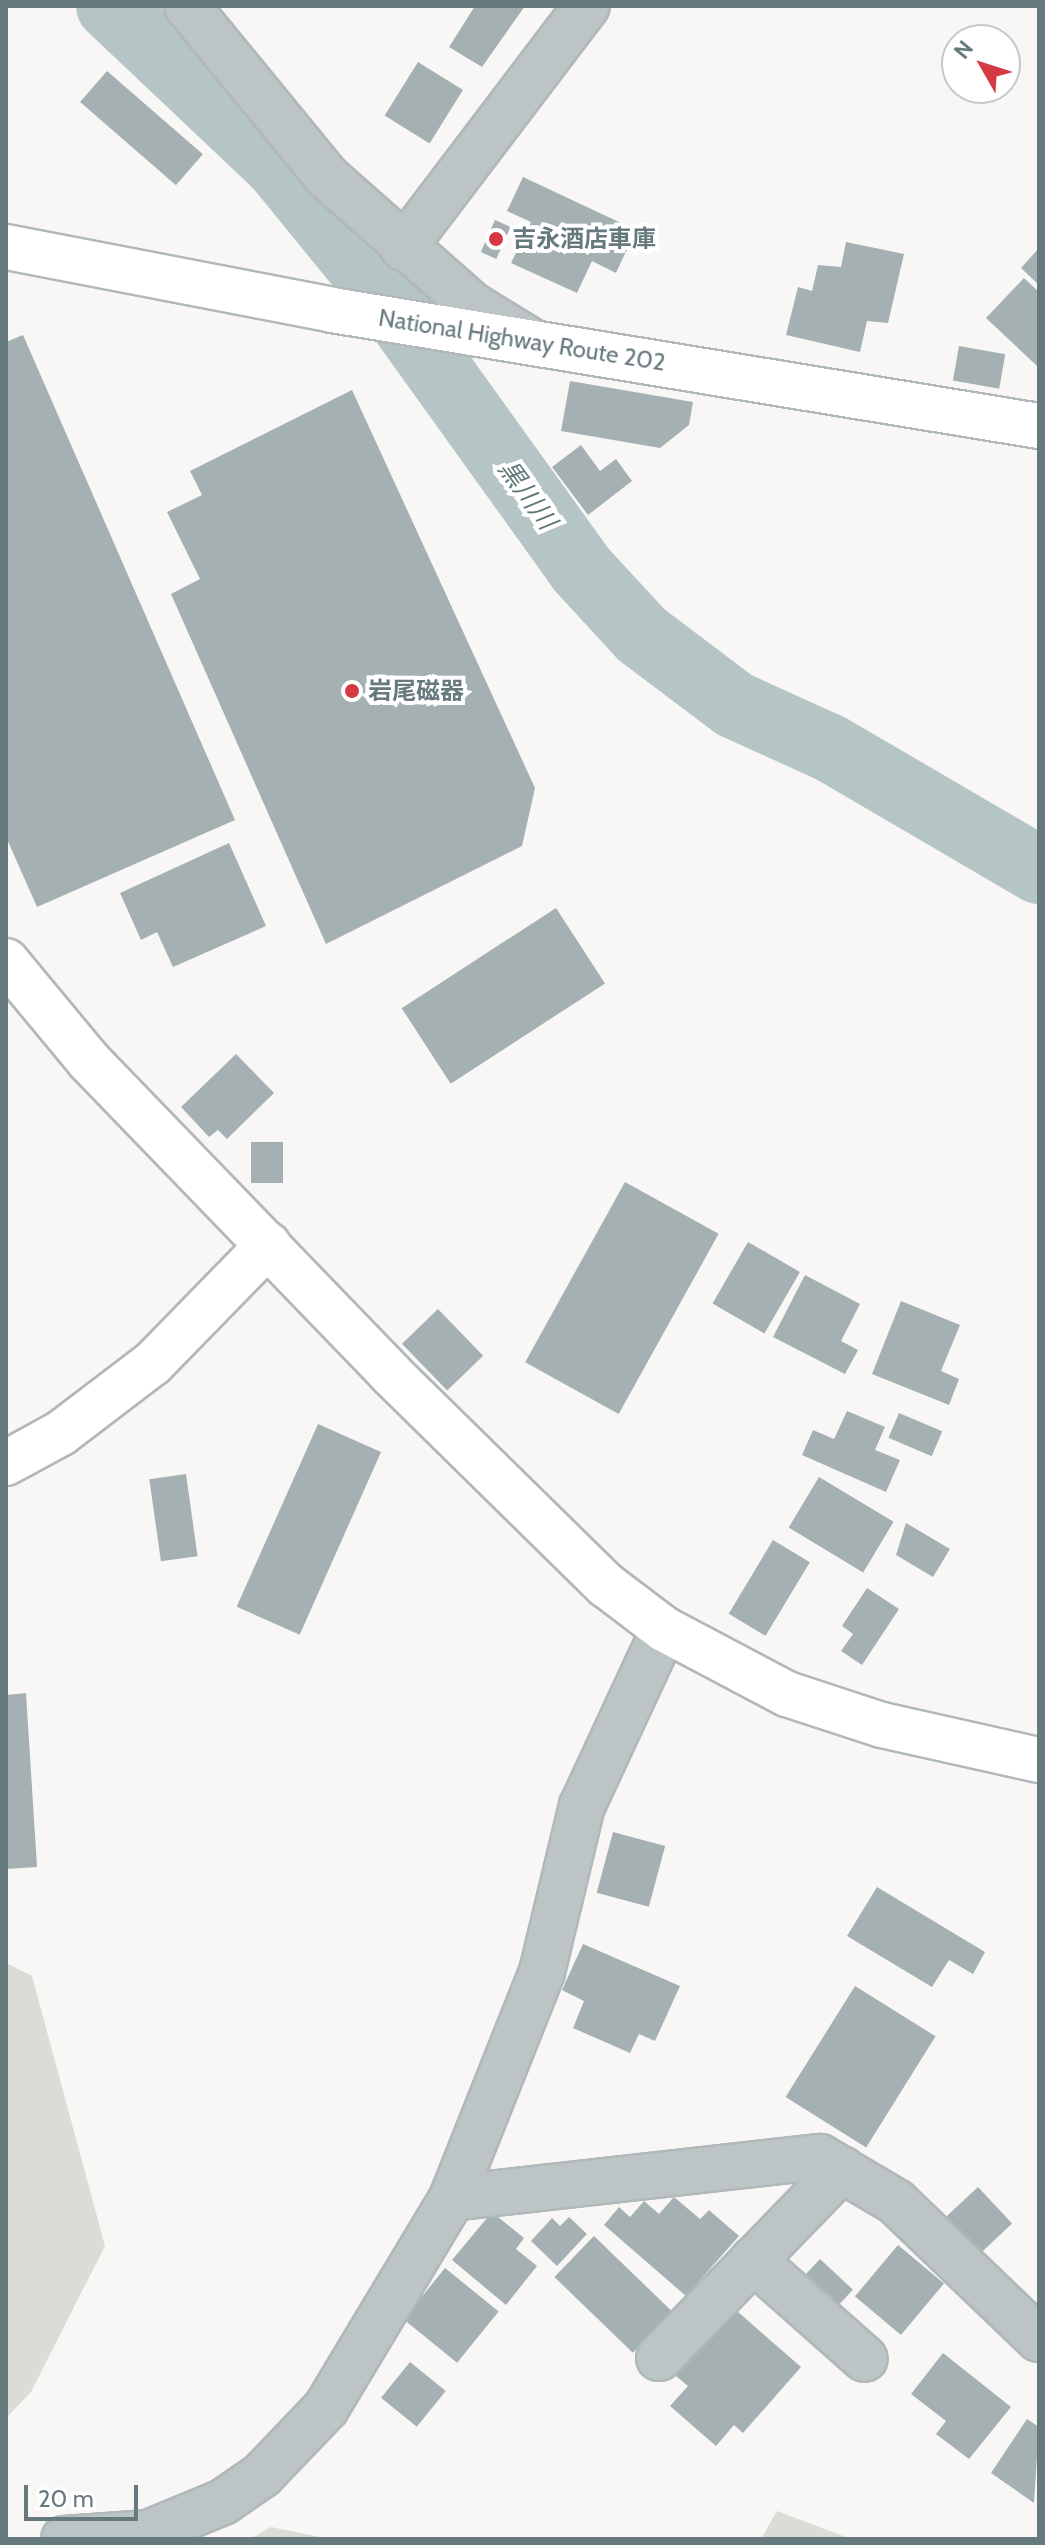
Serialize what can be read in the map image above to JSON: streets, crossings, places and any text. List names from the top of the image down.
{
  "streets": {
    "main road": ["National Highway Route 202"]
  },
  "water": ["黒川川"],
  "places": ["吉永酒店車庫", "岩尾磁器"],
  "scale_bar": "20 m",
  "north": "top left"
}
